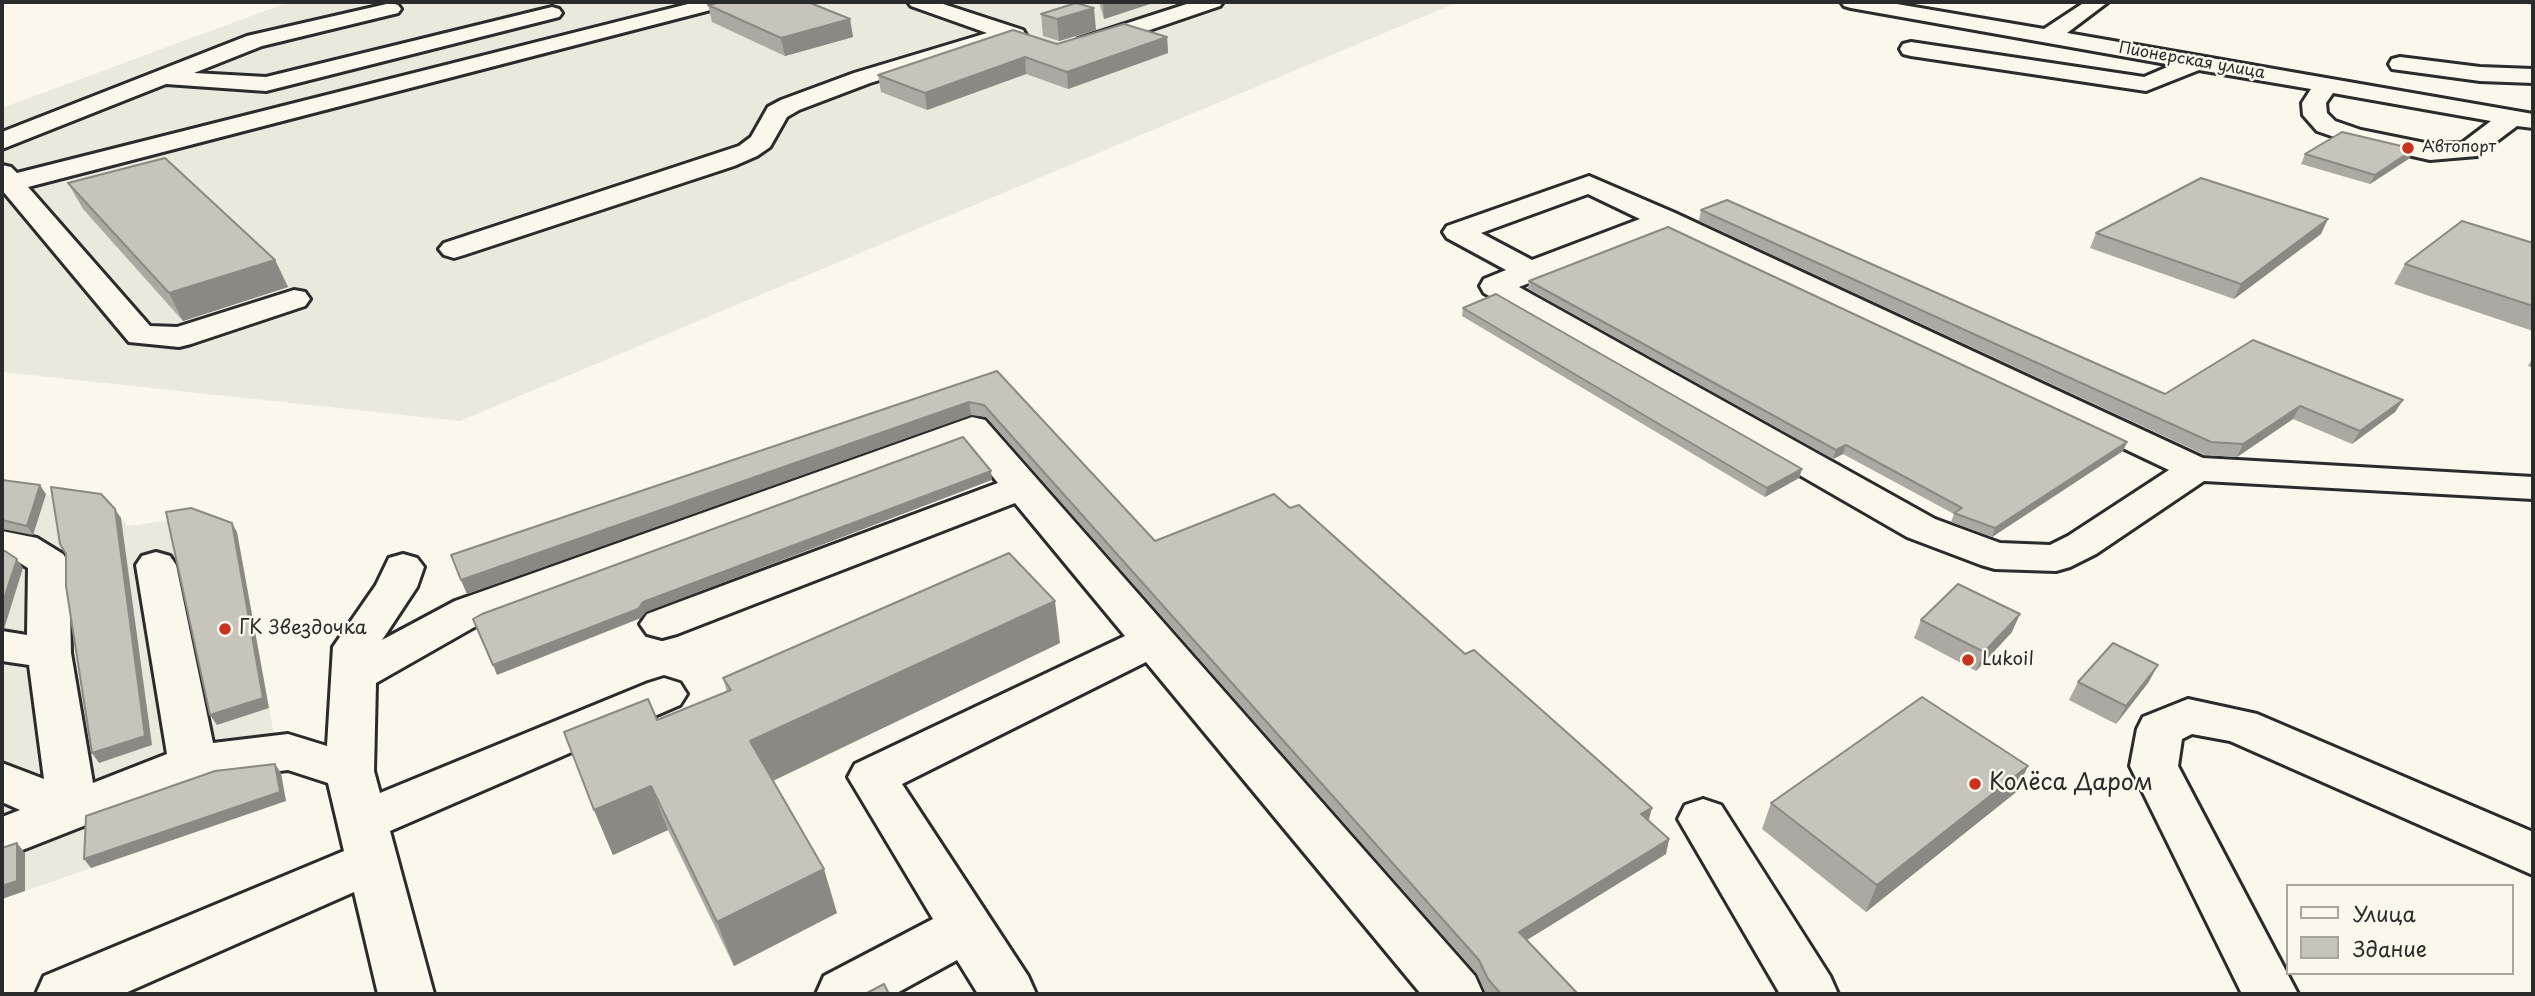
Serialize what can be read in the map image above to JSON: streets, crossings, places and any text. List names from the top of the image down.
{
  "streets": {
    "street": ["Пионерская улица"]
  },
  "places": [
    "Автопорт",
    "ГК Звездочка",
    "Lukoil",
    "Колёса Даром"
  ],
  "legend": ["Улица", "Здание"]
}
